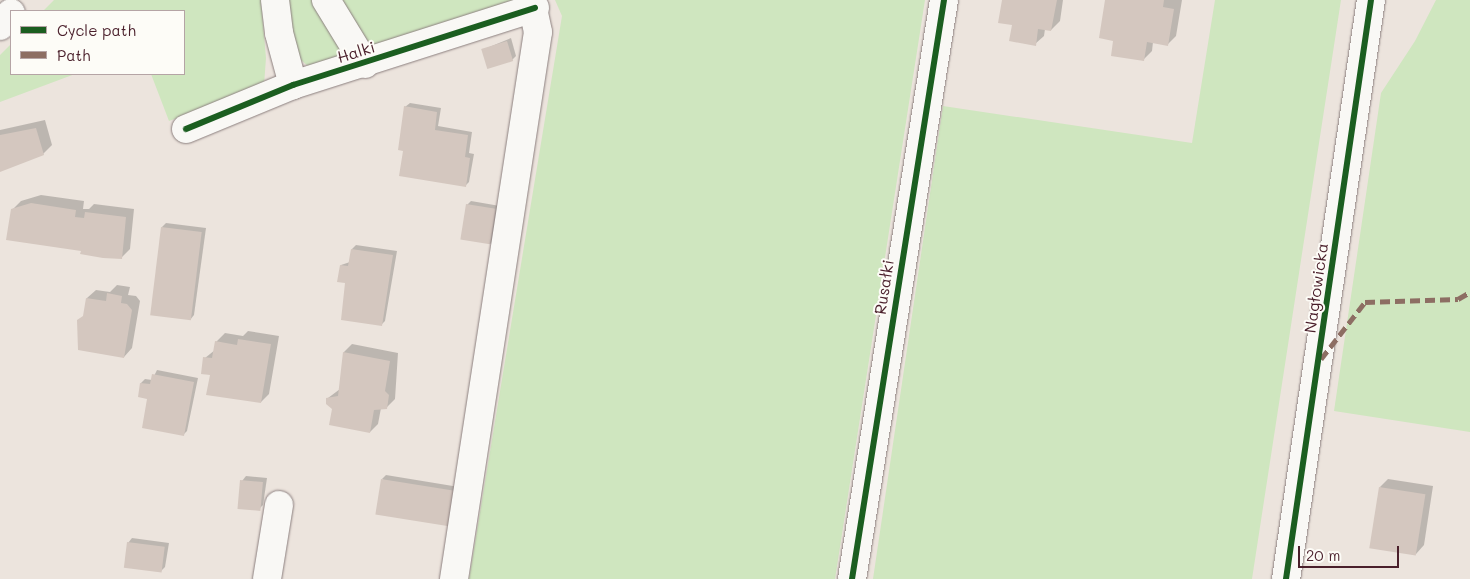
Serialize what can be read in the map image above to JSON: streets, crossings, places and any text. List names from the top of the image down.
{
  "streets": {
    "street": ["Halki", "Rusałki", "Nagłowicka"]
  },
  "legend": ["Cycle path", "Path"],
  "scale_bar": "20 m"
}
